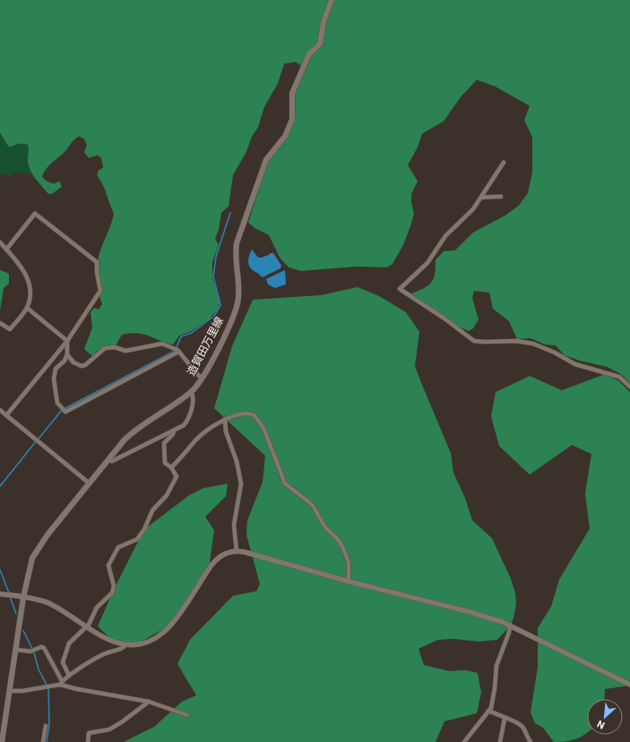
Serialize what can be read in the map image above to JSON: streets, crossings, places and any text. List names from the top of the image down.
{
  "streets": {
    "main road": ["造賀田万里線"]
  },
  "north": "bottom left"
}
